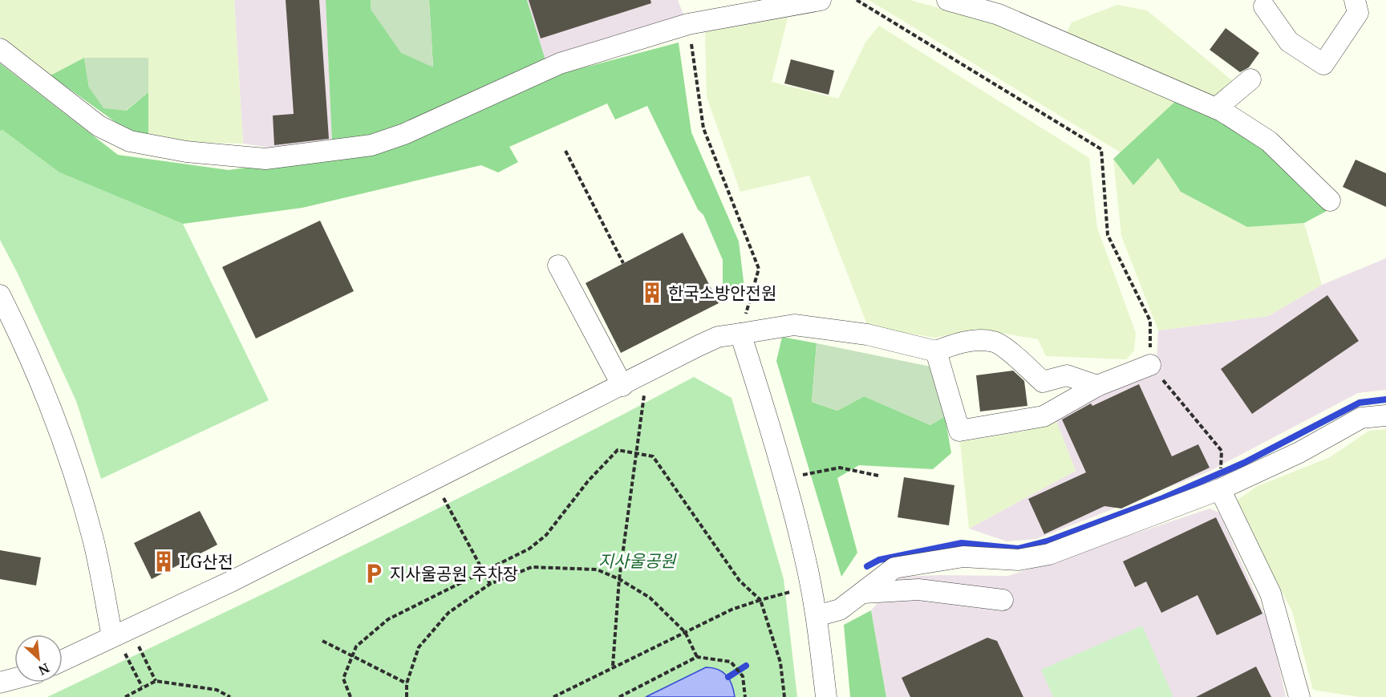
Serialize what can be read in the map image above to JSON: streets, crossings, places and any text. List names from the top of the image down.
{
  "parks": ["지사울공원"],
  "places": {
    "building": ["한국소방안전원", "LG산전"],
    "parking": ["지사울공원 주차장"]
  },
  "north": "bottom right"
}
